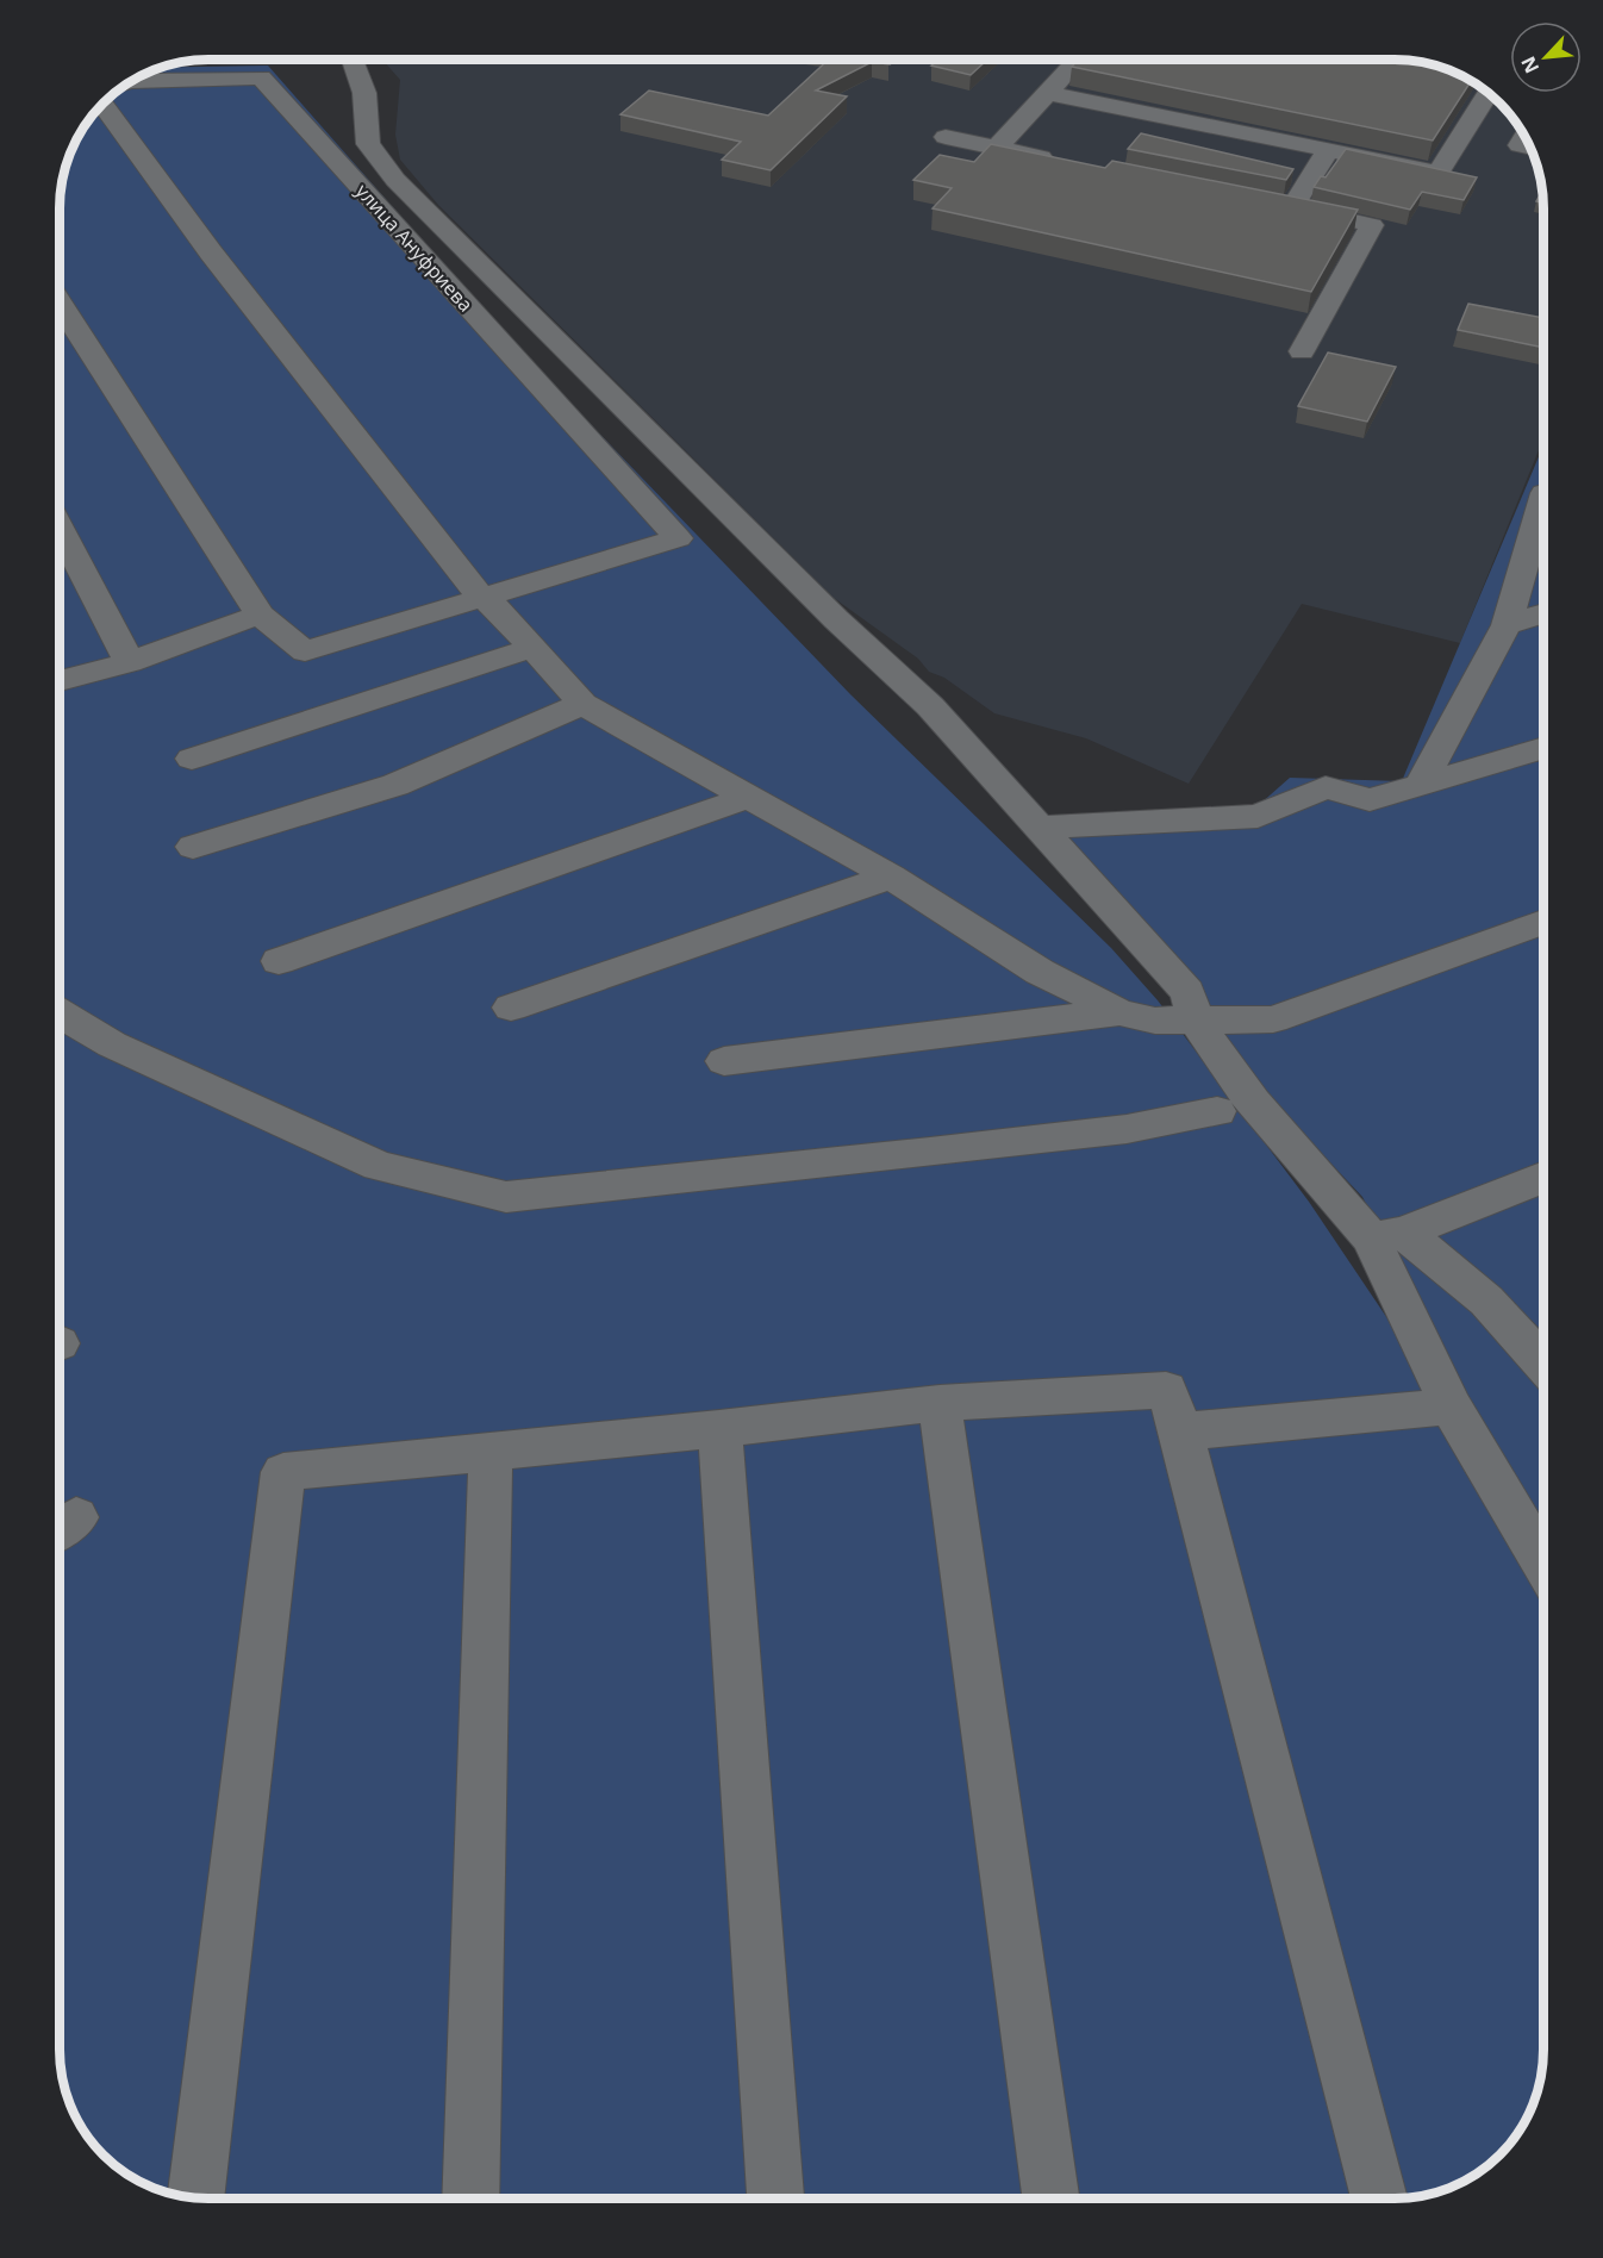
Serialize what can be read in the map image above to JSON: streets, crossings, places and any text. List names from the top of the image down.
{
  "streets": {
    "street": ["улица Ануфриева"]
  },
  "north": "bottom left"
}
